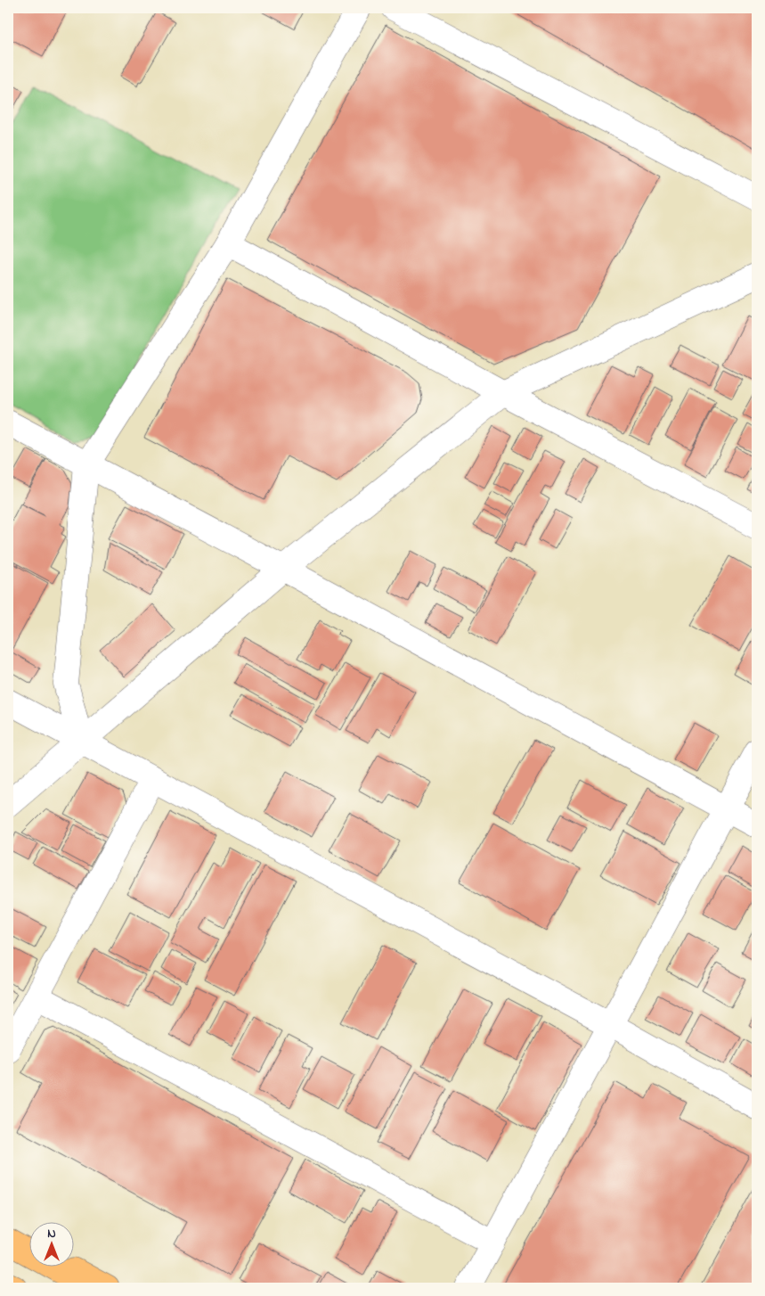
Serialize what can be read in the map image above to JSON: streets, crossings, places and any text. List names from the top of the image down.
{
  "north": "top"
}
